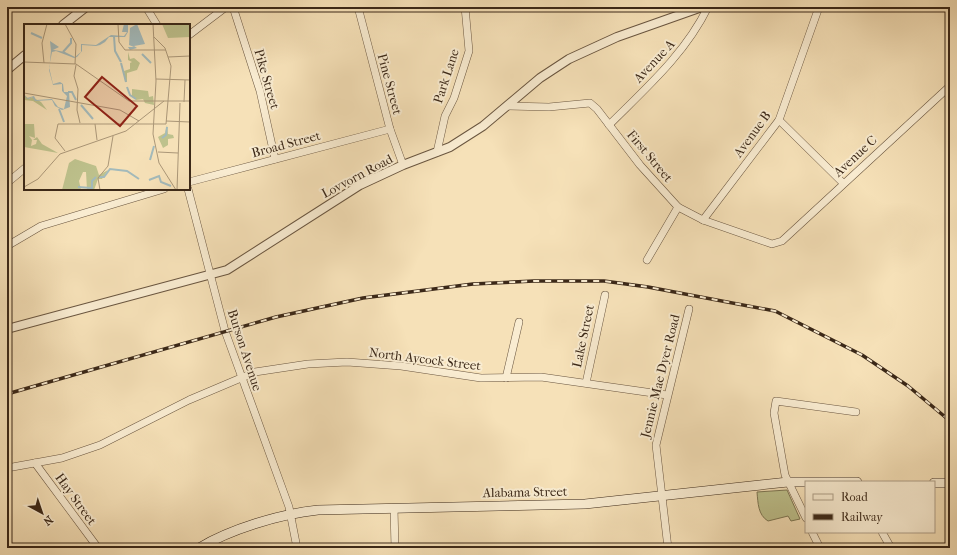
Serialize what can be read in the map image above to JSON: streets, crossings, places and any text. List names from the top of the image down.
{
  "streets": {
    "main road": ["Alabama Street"],
    "street": [
      "Avenue A",
      "Park Lane",
      "Pike Street",
      "Pine Street",
      "Avenue B",
      "Broad Street",
      "First Street",
      "Avenue C",
      "Lovvorn Road",
      "Lake Street",
      "Burson Avenue",
      "North Aycock Street",
      "Jennie Mae Dyer Road",
      "Hay Street"
    ]
  },
  "crossings": [
    ["Avenue A", "First Street"],
    ["Park Lane", "Lovvorn Road"],
    ["Pike Street", "Broad Street"],
    ["Pine Street", "Broad Street"],
    ["Pine Street", "Lovvorn Road"],
    ["Avenue B", "First Street"],
    ["First Street", "Avenue C"],
    ["First Street", "Lovvorn Road"],
    ["Lovvorn Road", "Burson Avenue"],
    ["Lake Street", "North Aycock Street"],
    ["Burson Avenue", "North Aycock Street"],
    ["Burson Avenue", "Alabama Street"],
    ["North Aycock Street", "Jennie Mae Dyer Road"],
    ["North Aycock Street", "Hay Street"],
    ["Jennie Mae Dyer Road", "Alabama Street"]
  ],
  "legend": ["Road", "Railway"],
  "north": "bottom right"
}
